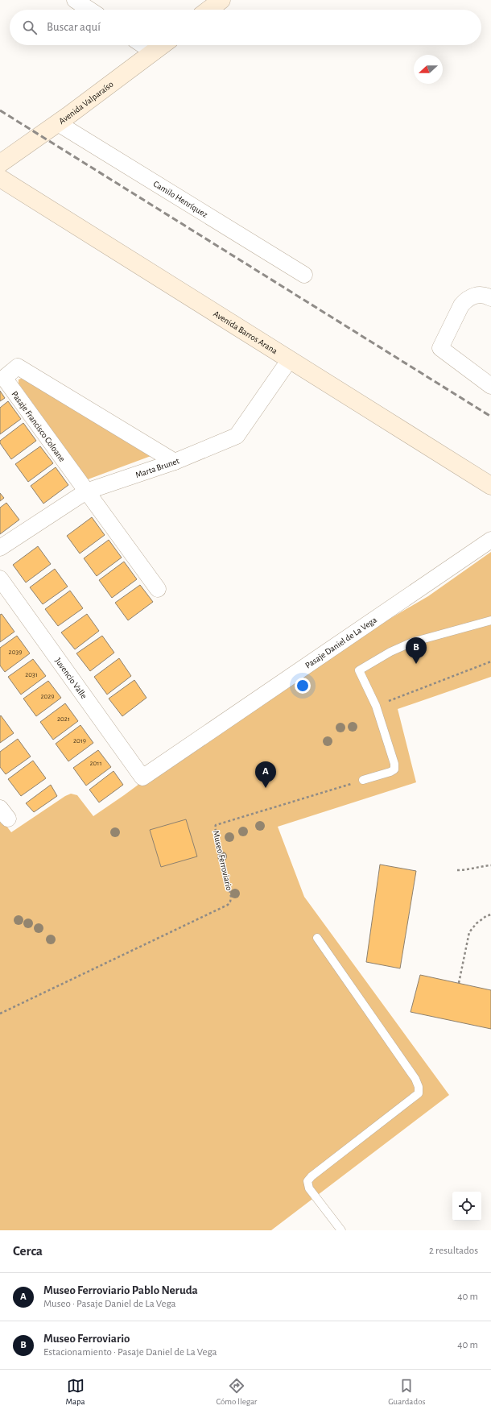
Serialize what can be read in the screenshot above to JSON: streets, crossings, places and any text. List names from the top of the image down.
{
  "streets": {
    "main road": ["Avenida Valparaíso", "Avenida Barros Arana"],
    "street": [
      "Camilo Henríquez",
      "Pasaje Francisco Coloane",
      "Marta Brunet",
      "Pasaje Daniel de La Vega",
      "Juvencio Valle"
    ],
    "path": ["Museo Ferroviario"]
  },
  "crossings": [
    ["Avenida Valparaíso", "Camilo Henríquez"],
    ["Avenida Barros Arana", "Marta Brunet"],
    ["Pasaje Francisco Coloane", "Marta Brunet"],
    ["Pasaje Daniel de La Vega", "Juvencio Valle"]
  ],
  "house_numbers": [
    "2039",
    "2031",
    "2029",
    "2021",
    "2019",
    "2011"
  ],
  "north": "left",
  "page": {
    "search": "Buscar aquí",
    "pins": ["B", "A"],
    "heading": ["Cerca", "2 resultados"],
    "list": [
      {
        "mark": "A",
        "name": "Museo Ferroviario Pablo Neruda",
        "note": "Museo · Pasaje Daniel de La Vega",
        "value": "40 m"
      },
      {
        "mark": "B",
        "name": "Museo Ferroviario",
        "note": "Estacionamiento · Pasaje Daniel de La Vega",
        "value": "40 m"
      }
    ],
    "nav": ["Mapa", "Cómo llegar", "Guardados"]
  }
}
